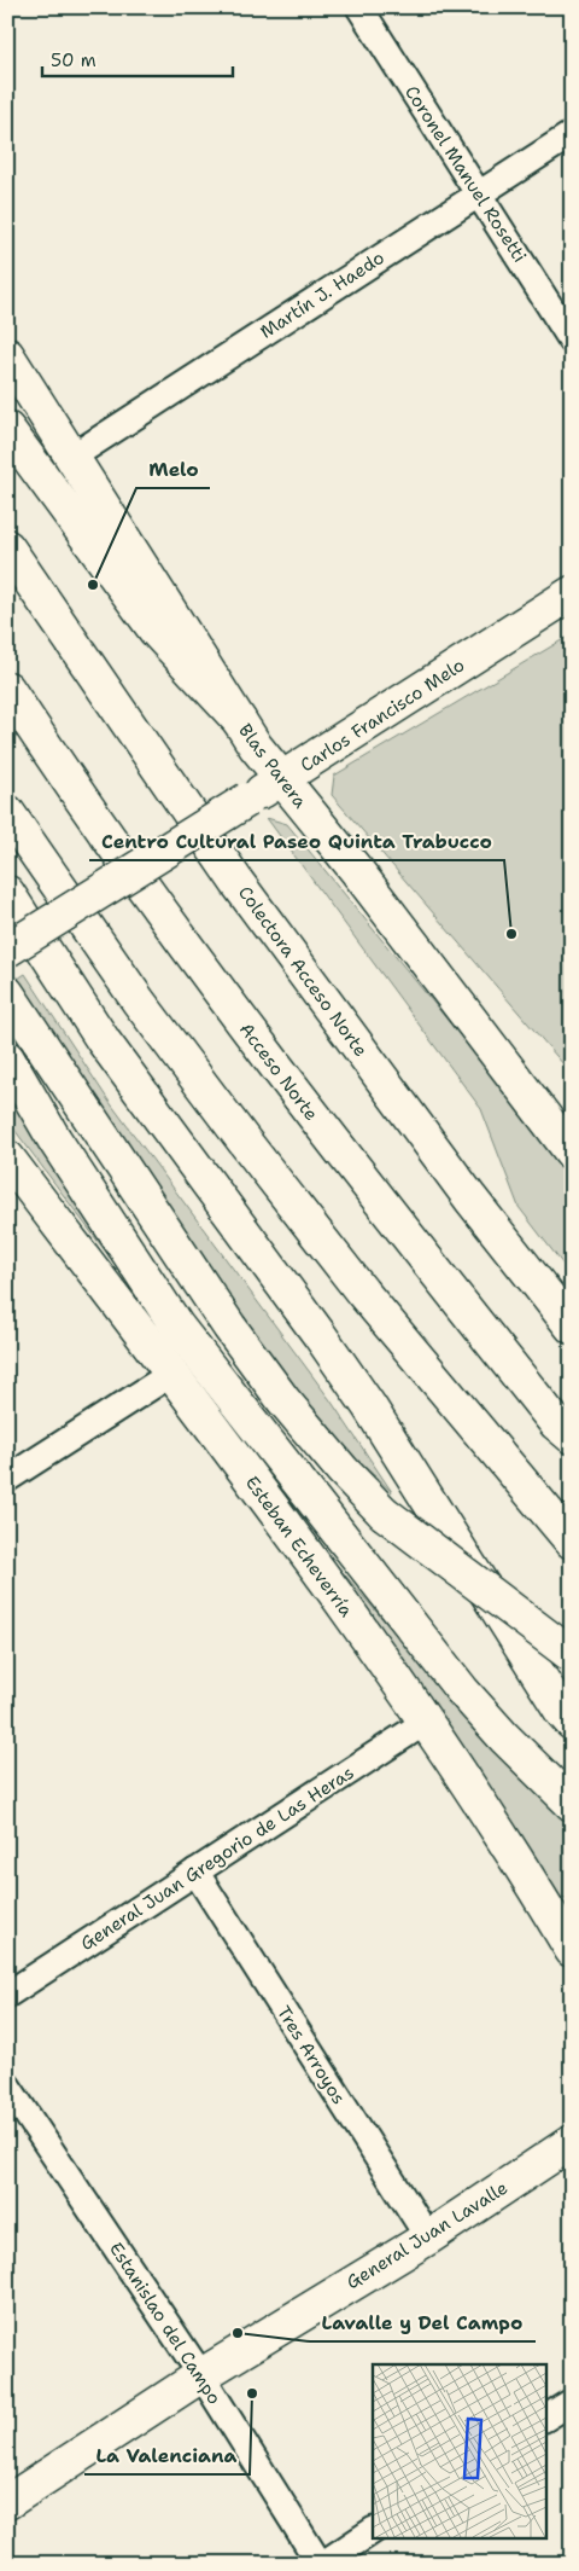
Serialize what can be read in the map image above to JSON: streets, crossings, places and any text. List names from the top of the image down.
{
  "streets": {
    "main road": [
      "Carlos Francisco Melo",
      "Blas Parera",
      "Colectora Acceso Norte",
      "Acceso Norte",
      "Esteban Echeverría",
      "General Juan Lavalle"
    ],
    "street": [
      "Coronel Manuel Rosetti",
      "Martín J. Haedo",
      "General Juan Gregorio de Las Heras",
      "Tres Arroyos",
      "Estanislao del Campo"
    ]
  },
  "crossings": [
    ["Coronel Manuel Rosetti", "Martín J. Haedo"],
    ["Martín J. Haedo", "Blas Parera"],
    ["Carlos Francisco Melo", "Blas Parera"],
    ["Esteban Echeverría", "General Juan Gregorio de Las Heras"],
    ["General Juan Gregorio de Las Heras", "Tres Arroyos"],
    ["Tres Arroyos", "General Juan Lavalle"],
    ["General Juan Lavalle", "Estanislao del Campo"]
  ],
  "places": [
    "Melo",
    "Centro Cultural Paseo Quinta Trabucco",
    "Lavalle y Del Campo",
    "La Valenciana"
  ],
  "scale_bar": "50 m"
}
